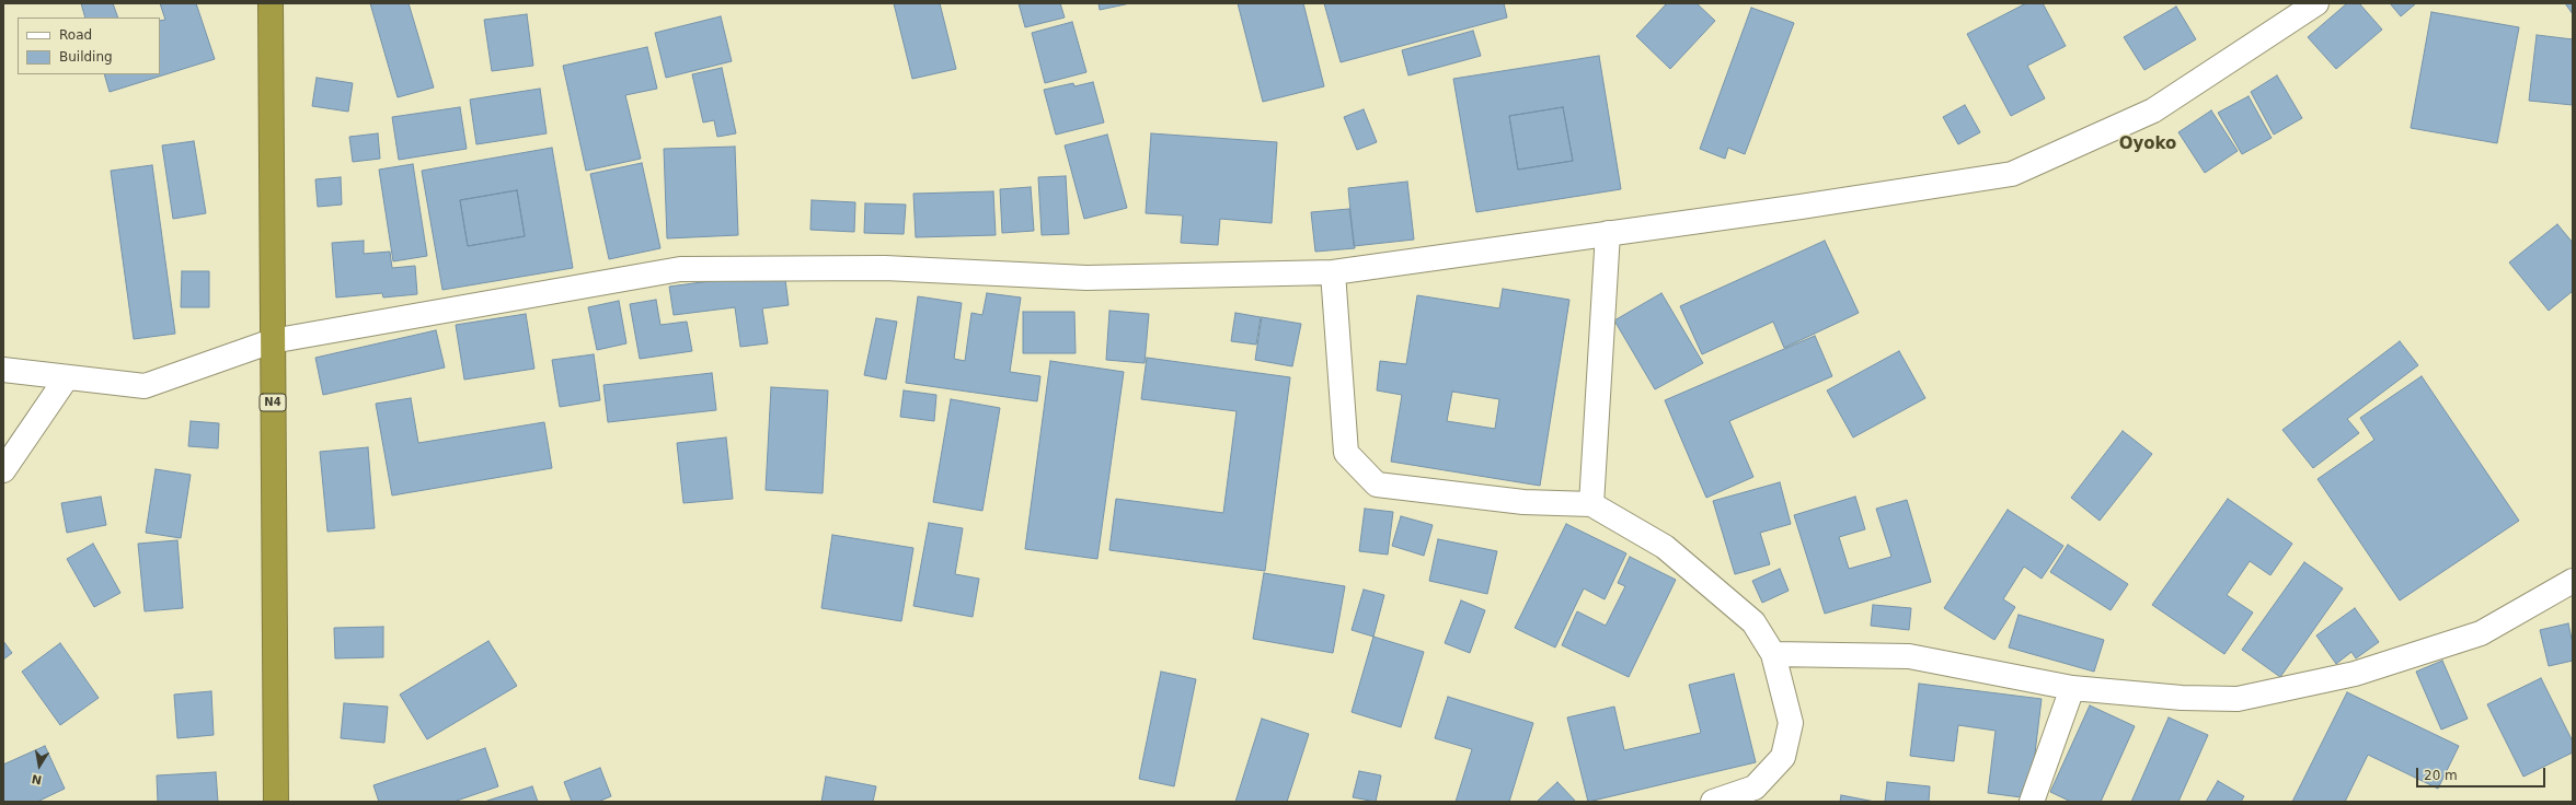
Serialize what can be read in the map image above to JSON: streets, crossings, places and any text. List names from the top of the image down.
{
  "streets": {
    "highway": ["N4"]
  },
  "districts": ["Oyoko"],
  "legend": ["Road", "Building"],
  "scale_bar": "20 m",
  "north": "bottom"
}
